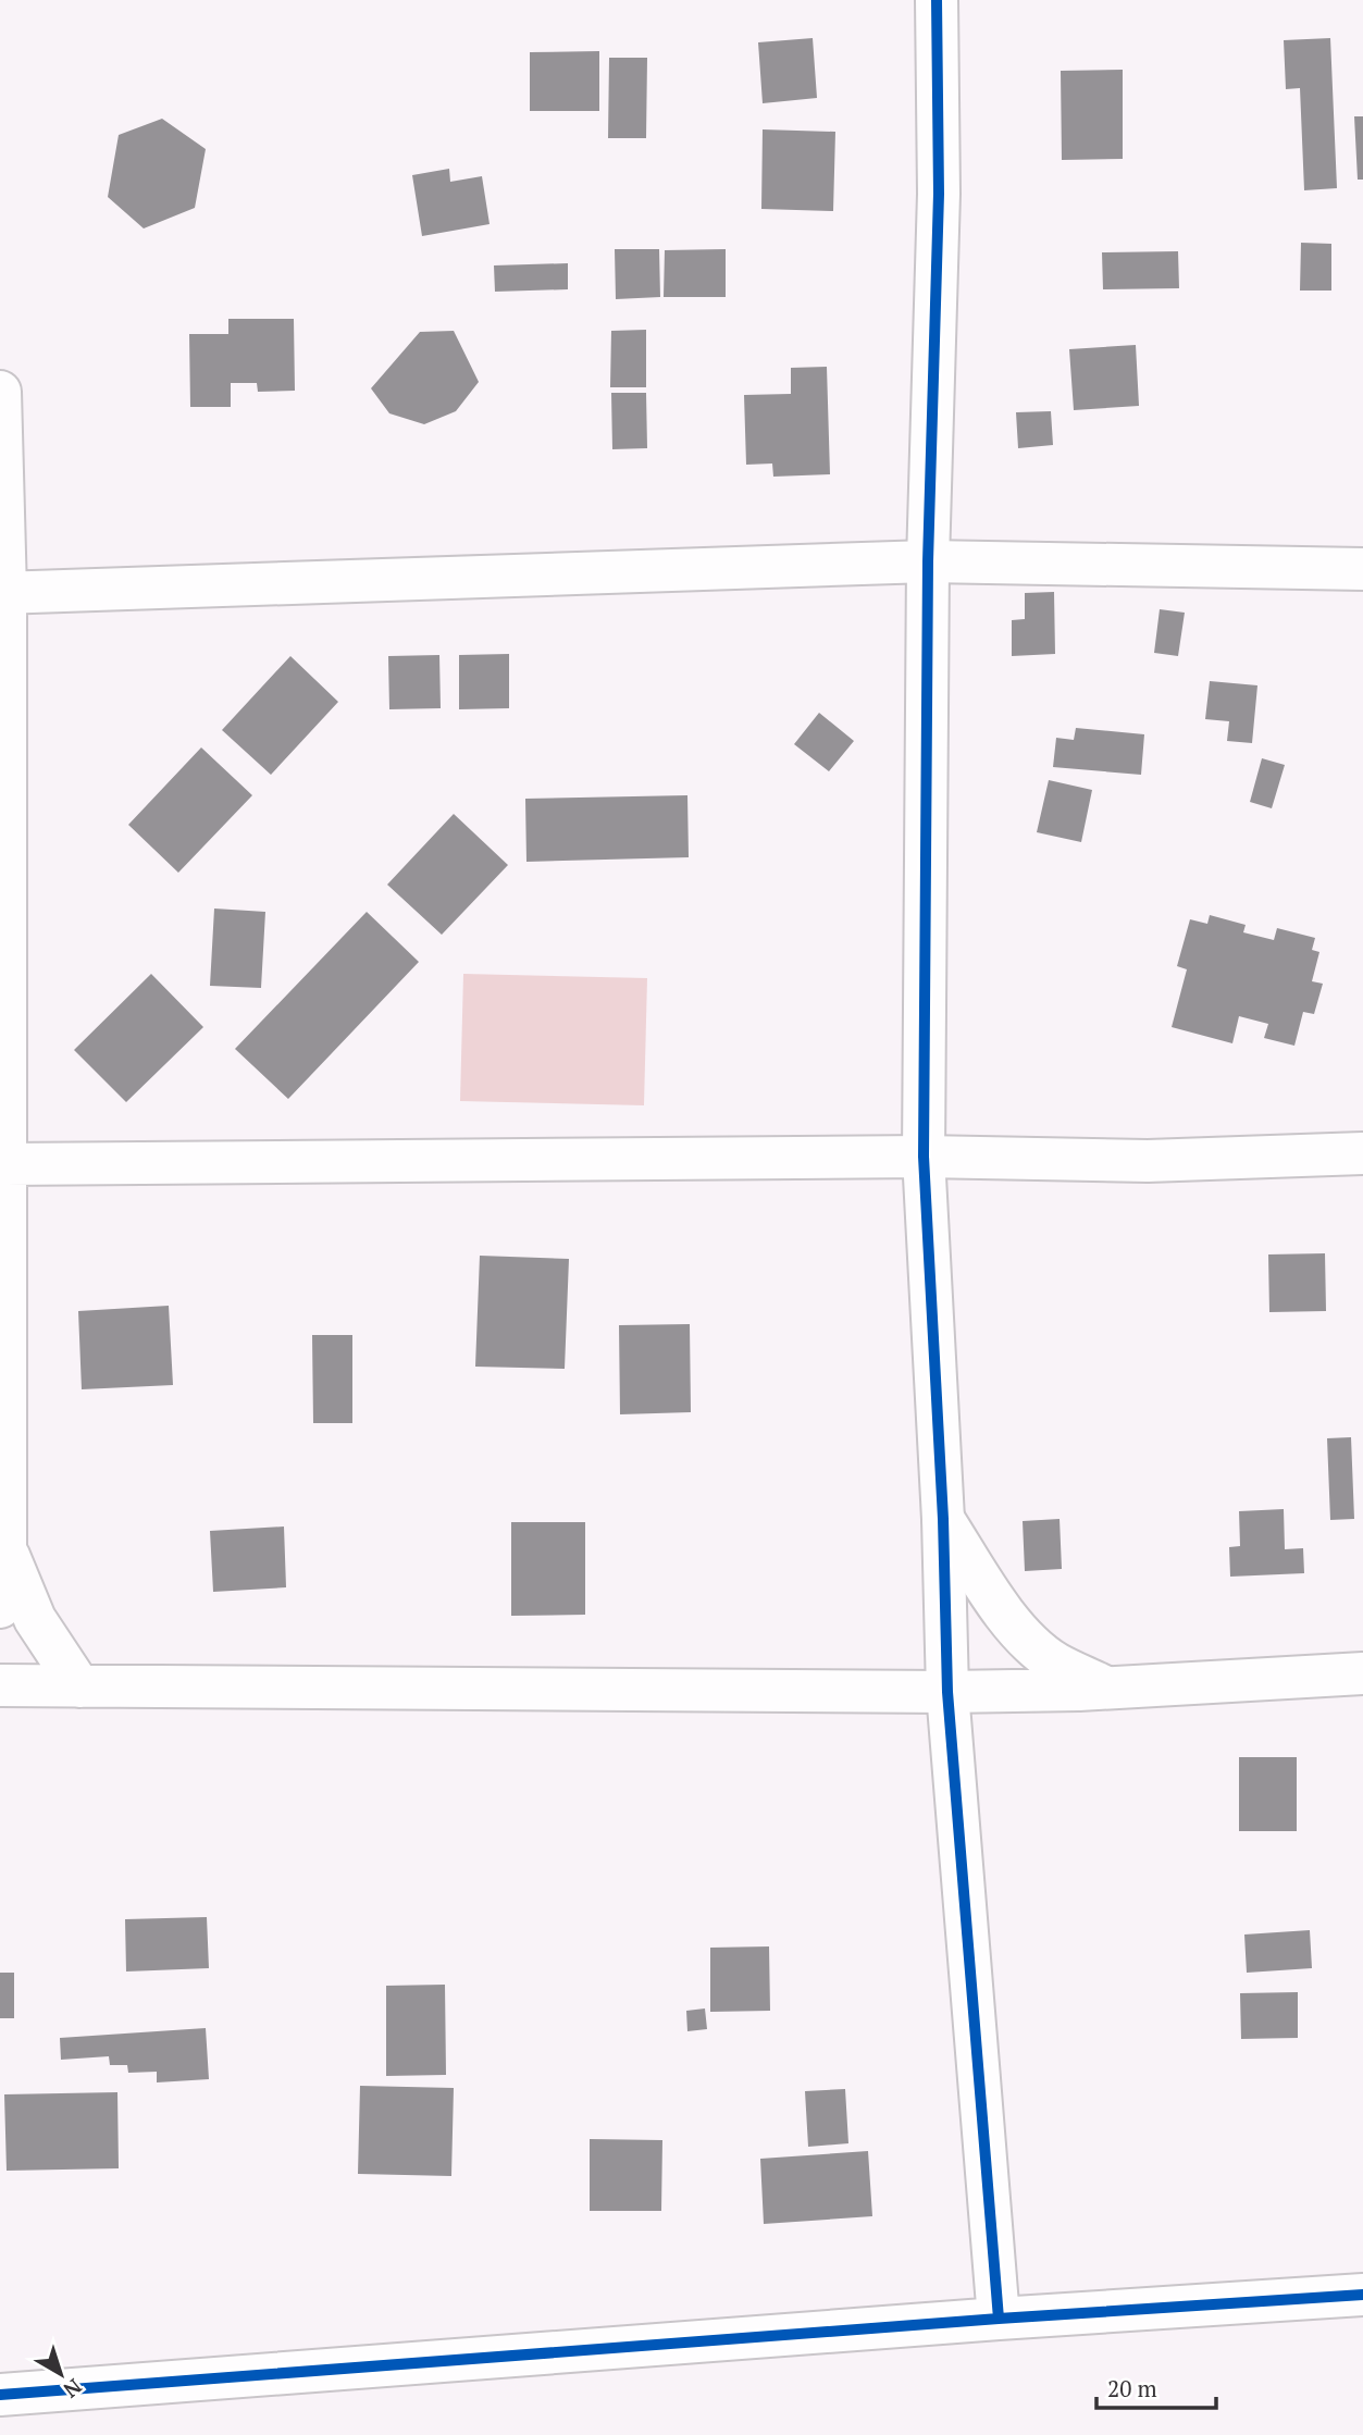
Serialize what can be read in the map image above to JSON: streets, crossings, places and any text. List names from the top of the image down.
{
  "scale_bar": "20 m",
  "north": "bottom right"
}
